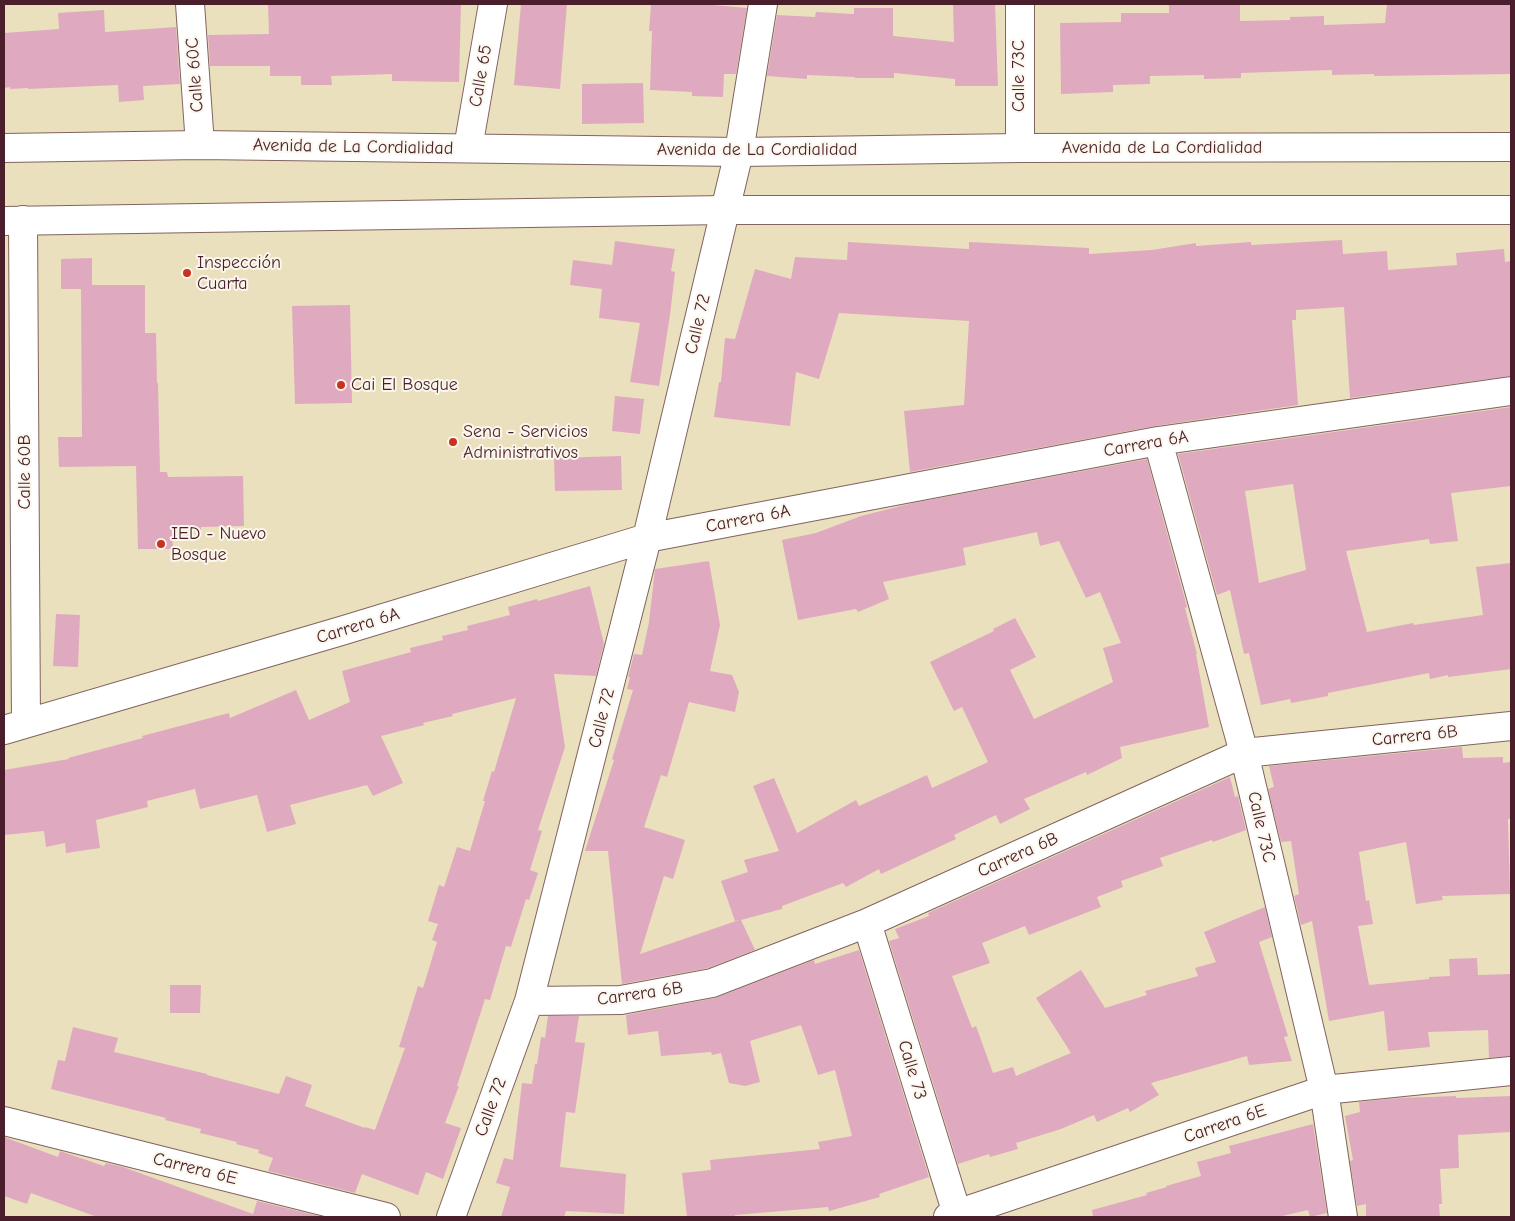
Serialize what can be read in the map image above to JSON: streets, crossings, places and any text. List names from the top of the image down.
{
  "streets": {
    "street": [
      "Calle 60C",
      "Calle 65",
      "Calle 73C",
      "Avenida de La Cordialidad",
      "Calle 72",
      "Carrera 6A",
      "Calle 60B",
      "Carrera 6B",
      "Calle 73",
      "Carrera 6E"
    ]
  },
  "crossings": [
    ["Calle 60C", "Avenida de La Cordialidad"],
    ["Calle 65", "Avenida de La Cordialidad"],
    ["Calle 73C", "Avenida de La Cordialidad"],
    ["Calle 73C", "Carrera 6A"],
    ["Calle 73C", "Carrera 6B"],
    ["Calle 73C", "Carrera 6E"],
    ["Avenida de La Cordialidad", "Calle 72"],
    ["Calle 72", "Carrera 6A"],
    ["Calle 72", "Carrera 6B"],
    ["Carrera 6A", "Calle 60B"],
    ["Carrera 6B", "Calle 73"],
    ["Calle 73", "Carrera 6E"]
  ],
  "places": [
    "Inspección Cuarta",
    "Cai El Bosque",
    "Sena - Servicios Administrativos",
    "IED - Nuevo Bosque"
  ]
}
